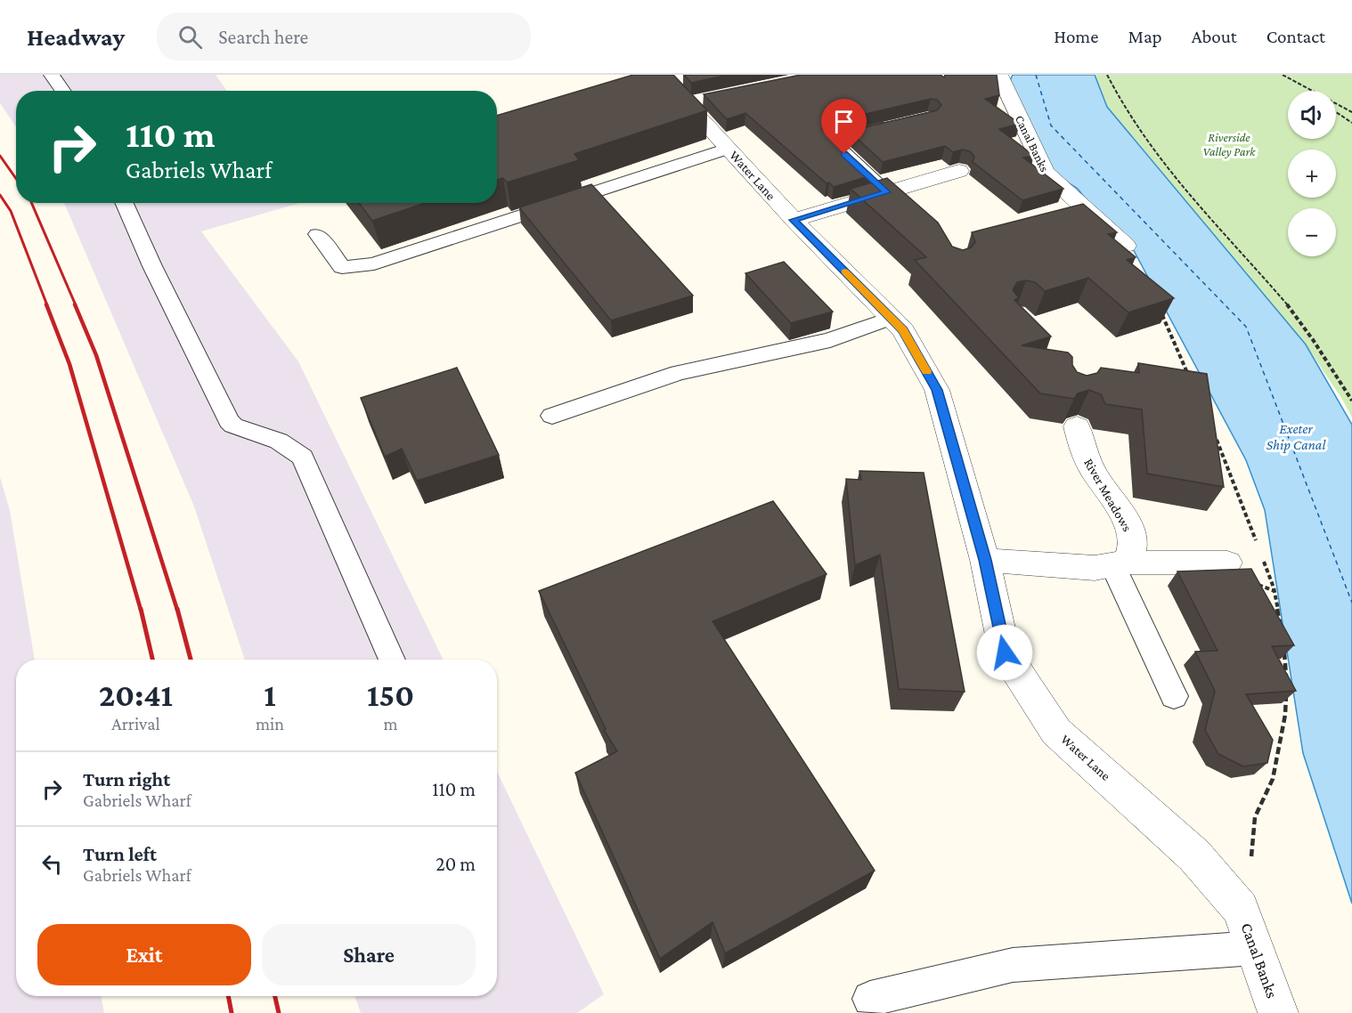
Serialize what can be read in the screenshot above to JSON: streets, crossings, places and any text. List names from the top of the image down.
{
  "streets": {
    "street": ["Canal Banks", "Water Lane", "River Meadows"]
  },
  "crossings": [
    ["Canal Banks", "Water Lane"]
  ],
  "water": ["Exeter Ship Canal"],
  "parks": ["Riverside Valley Park"],
  "page": {
    "header": "Headway",
    "search": "Search here",
    "nav": [
      "Home",
      "Map",
      "About",
      "Contact"
    ],
    "map_buttons": ["+", "−"],
    "turn": ["110 m", "Gabriels Wharf"],
    "eta": [
      "20:41",
      "Arrival",
      "1",
      "min",
      "150",
      "m"
    ],
    "list": [
      {
        "name": "Turn right",
        "note": "Gabriels Wharf",
        "value": "110 m"
      },
      {
        "name": "Turn left",
        "note": "Gabriels Wharf",
        "value": "20 m"
      }
    ],
    "buttons": ["Exit", "Share"]
  }
}
